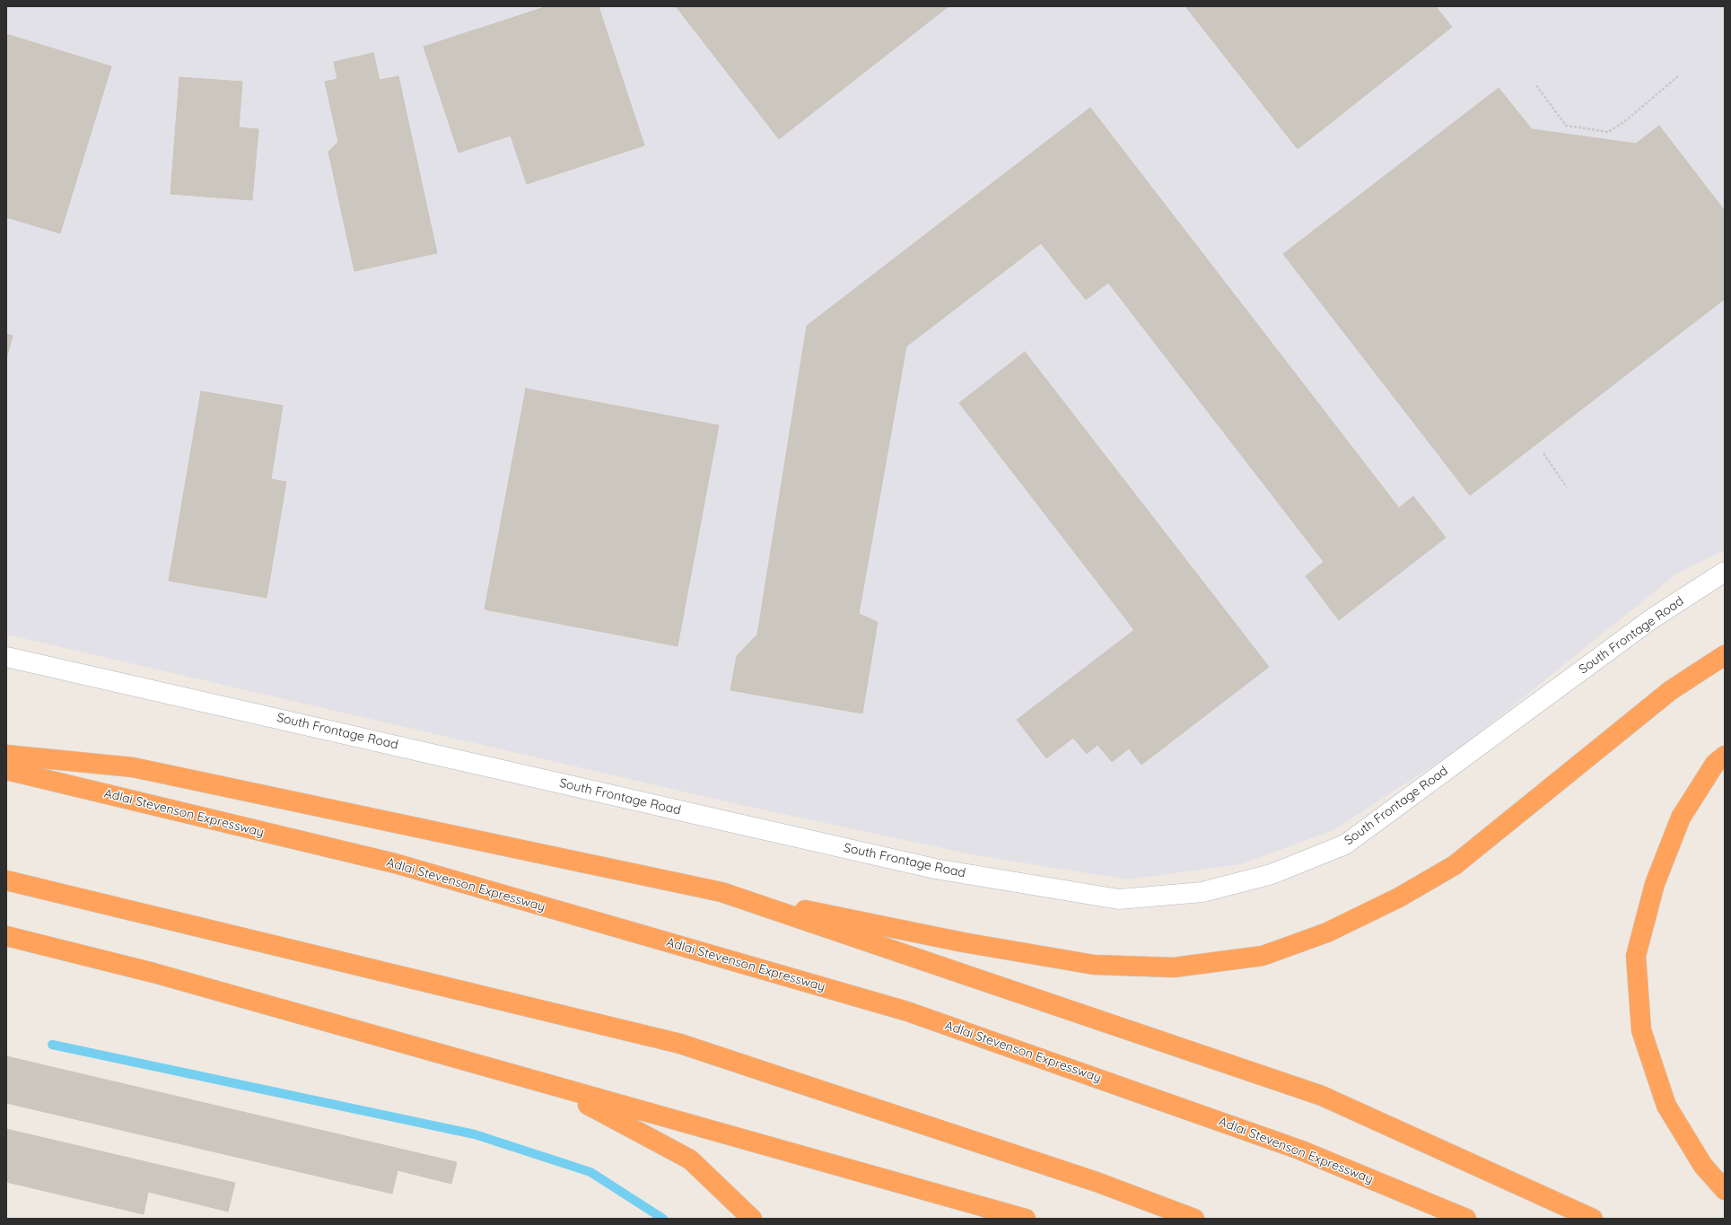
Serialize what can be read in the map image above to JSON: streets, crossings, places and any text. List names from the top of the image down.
{
  "streets": {
    "highway": ["Adlai Stevenson Expressway"],
    "street": ["South Frontage Road"]
  }
}
